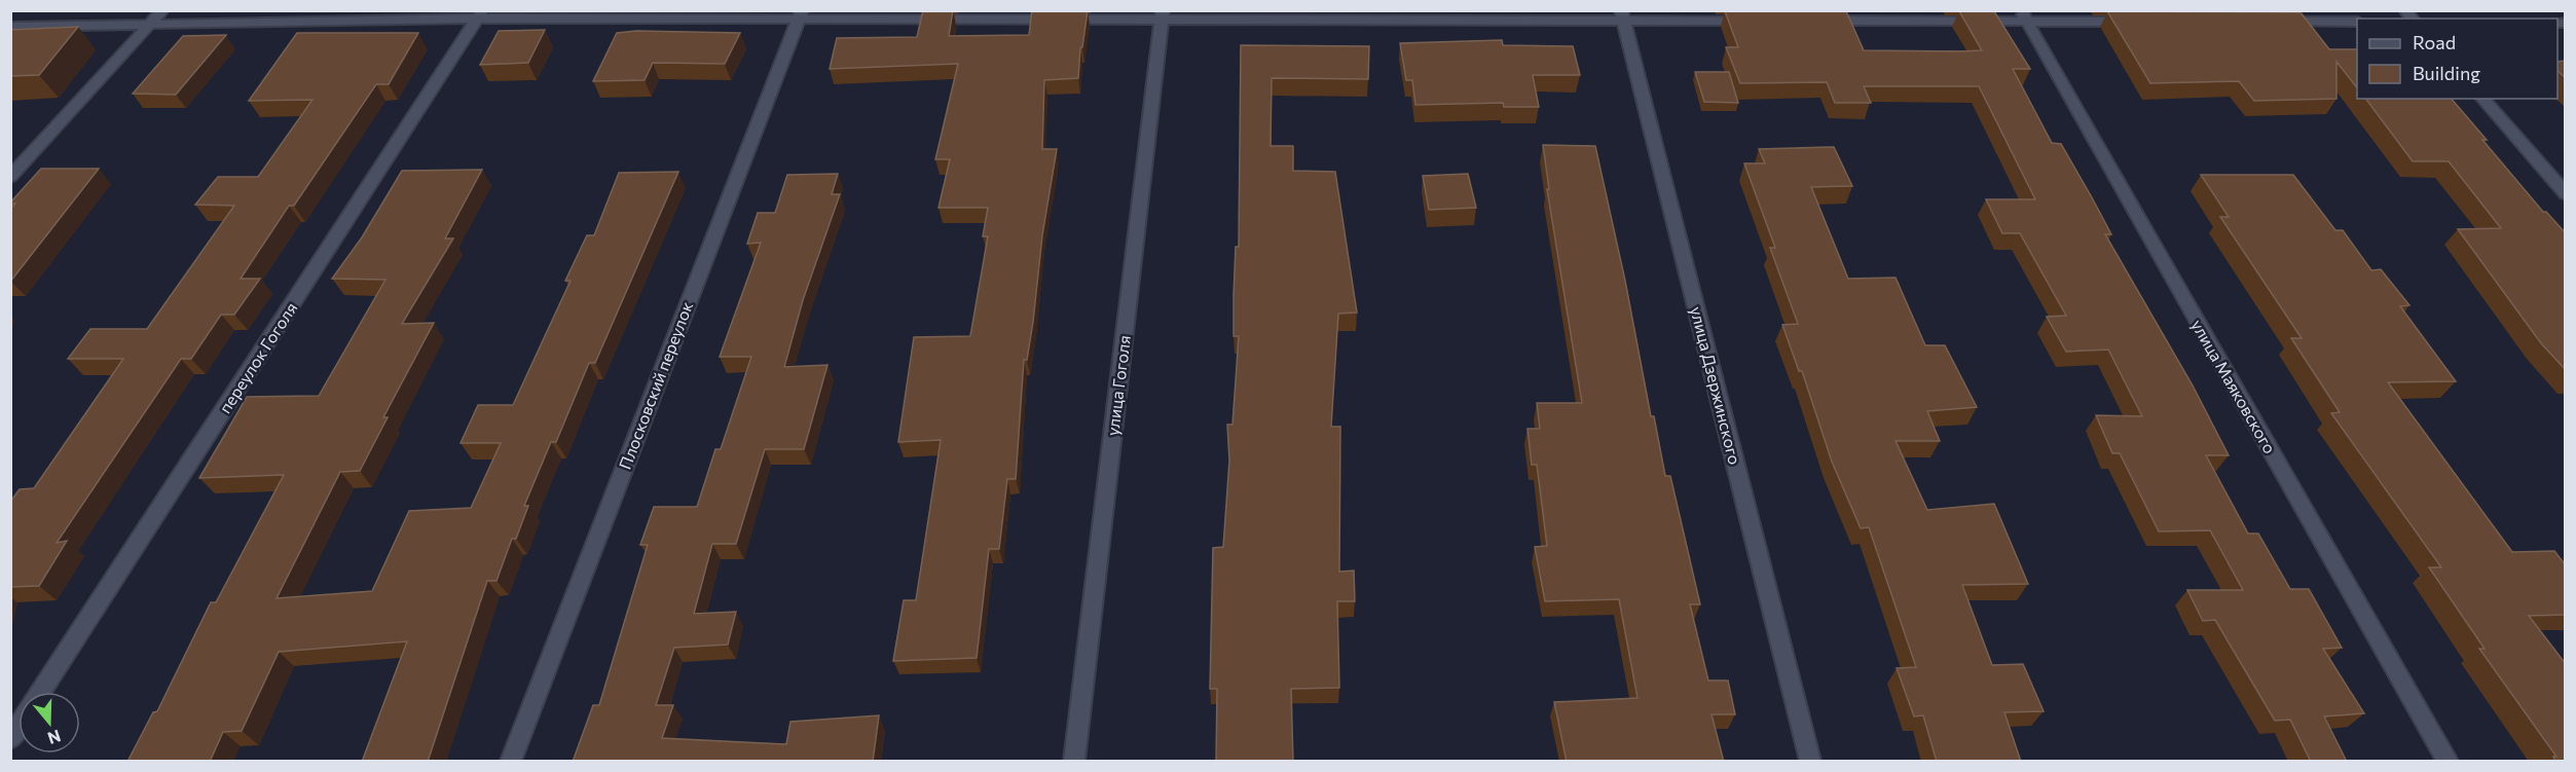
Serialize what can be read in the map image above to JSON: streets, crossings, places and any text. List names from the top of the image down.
{
  "streets": {
    "street": [
      "переулок Гоголя",
      "Плосковский переулок",
      "улица Гоголя",
      "улица Дзержинского",
      "улица Маяковского"
    ]
  },
  "legend": ["Road", "Building"],
  "north": "bottom"
}
